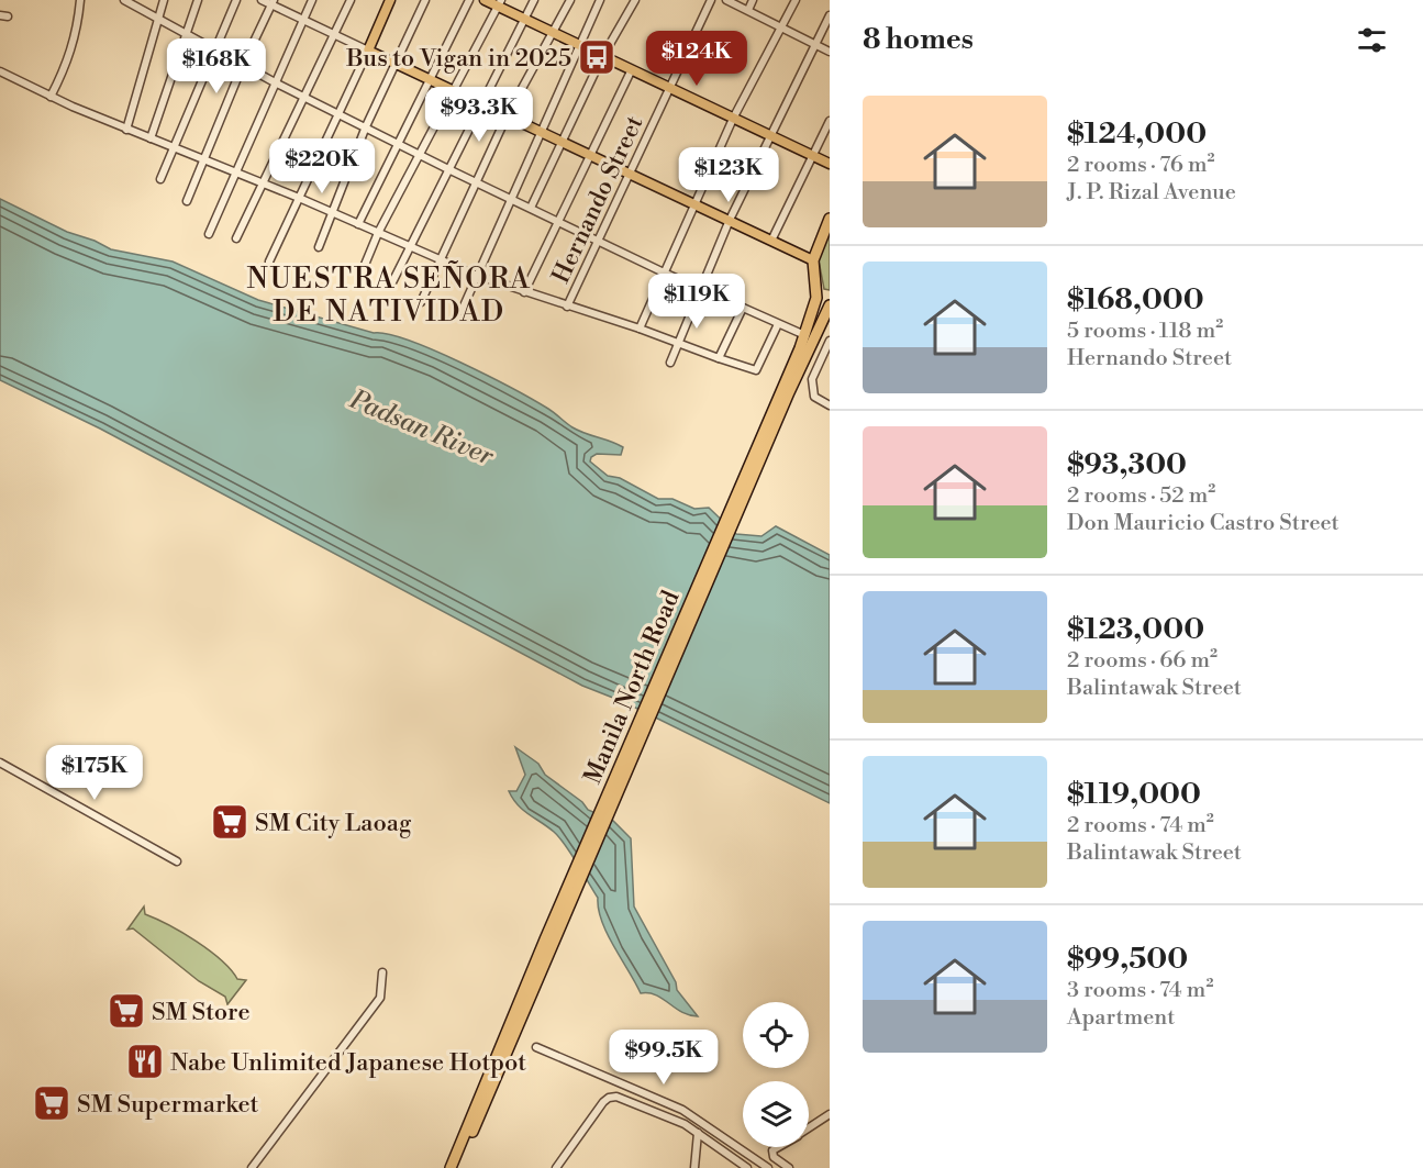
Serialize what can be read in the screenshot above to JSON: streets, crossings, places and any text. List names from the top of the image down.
{
  "streets": {
    "highway": ["Manila North Road"],
    "street": ["Hernando Street"]
  },
  "districts": ["NUESTRA SEÑORA DE NATIVIDAD"],
  "water": ["Padsan River"],
  "places": {
    "bus stop": ["Bus to Vigan in 2025"],
    "supermarket": ["SM City Laoag", "SM Store", "SM Supermarket"],
    "restaurant": ["Nabe Unlimited Japanese Hotpot"]
  },
  "page": {
    "heading": "8 homes",
    "price": [
      "$124K",
      "$168K",
      "$93.3K",
      "$220K",
      "$123K",
      "$119K",
      "$175K",
      "$99.5K"
    ],
    "list": [
      {
        "name": "$124,000",
        "note": "2 rooms · 76 m² · J. P. Rizal Avenue"
      },
      {
        "name": "$168,000",
        "note": "5 rooms · 118 m² · Hernando Street"
      },
      {
        "name": "$93,300",
        "note": "2 rooms · 52 m² · Don Mauricio Castro Street"
      },
      {
        "name": "$123,000",
        "note": "2 rooms · 66 m² · Balintawak Street"
      },
      {
        "name": "$119,000",
        "note": "2 rooms · 74 m² · Balintawak Street"
      },
      {
        "name": "$99,500",
        "note": "3 rooms · 74 m² · Apartment"
      }
    ]
  }
}
